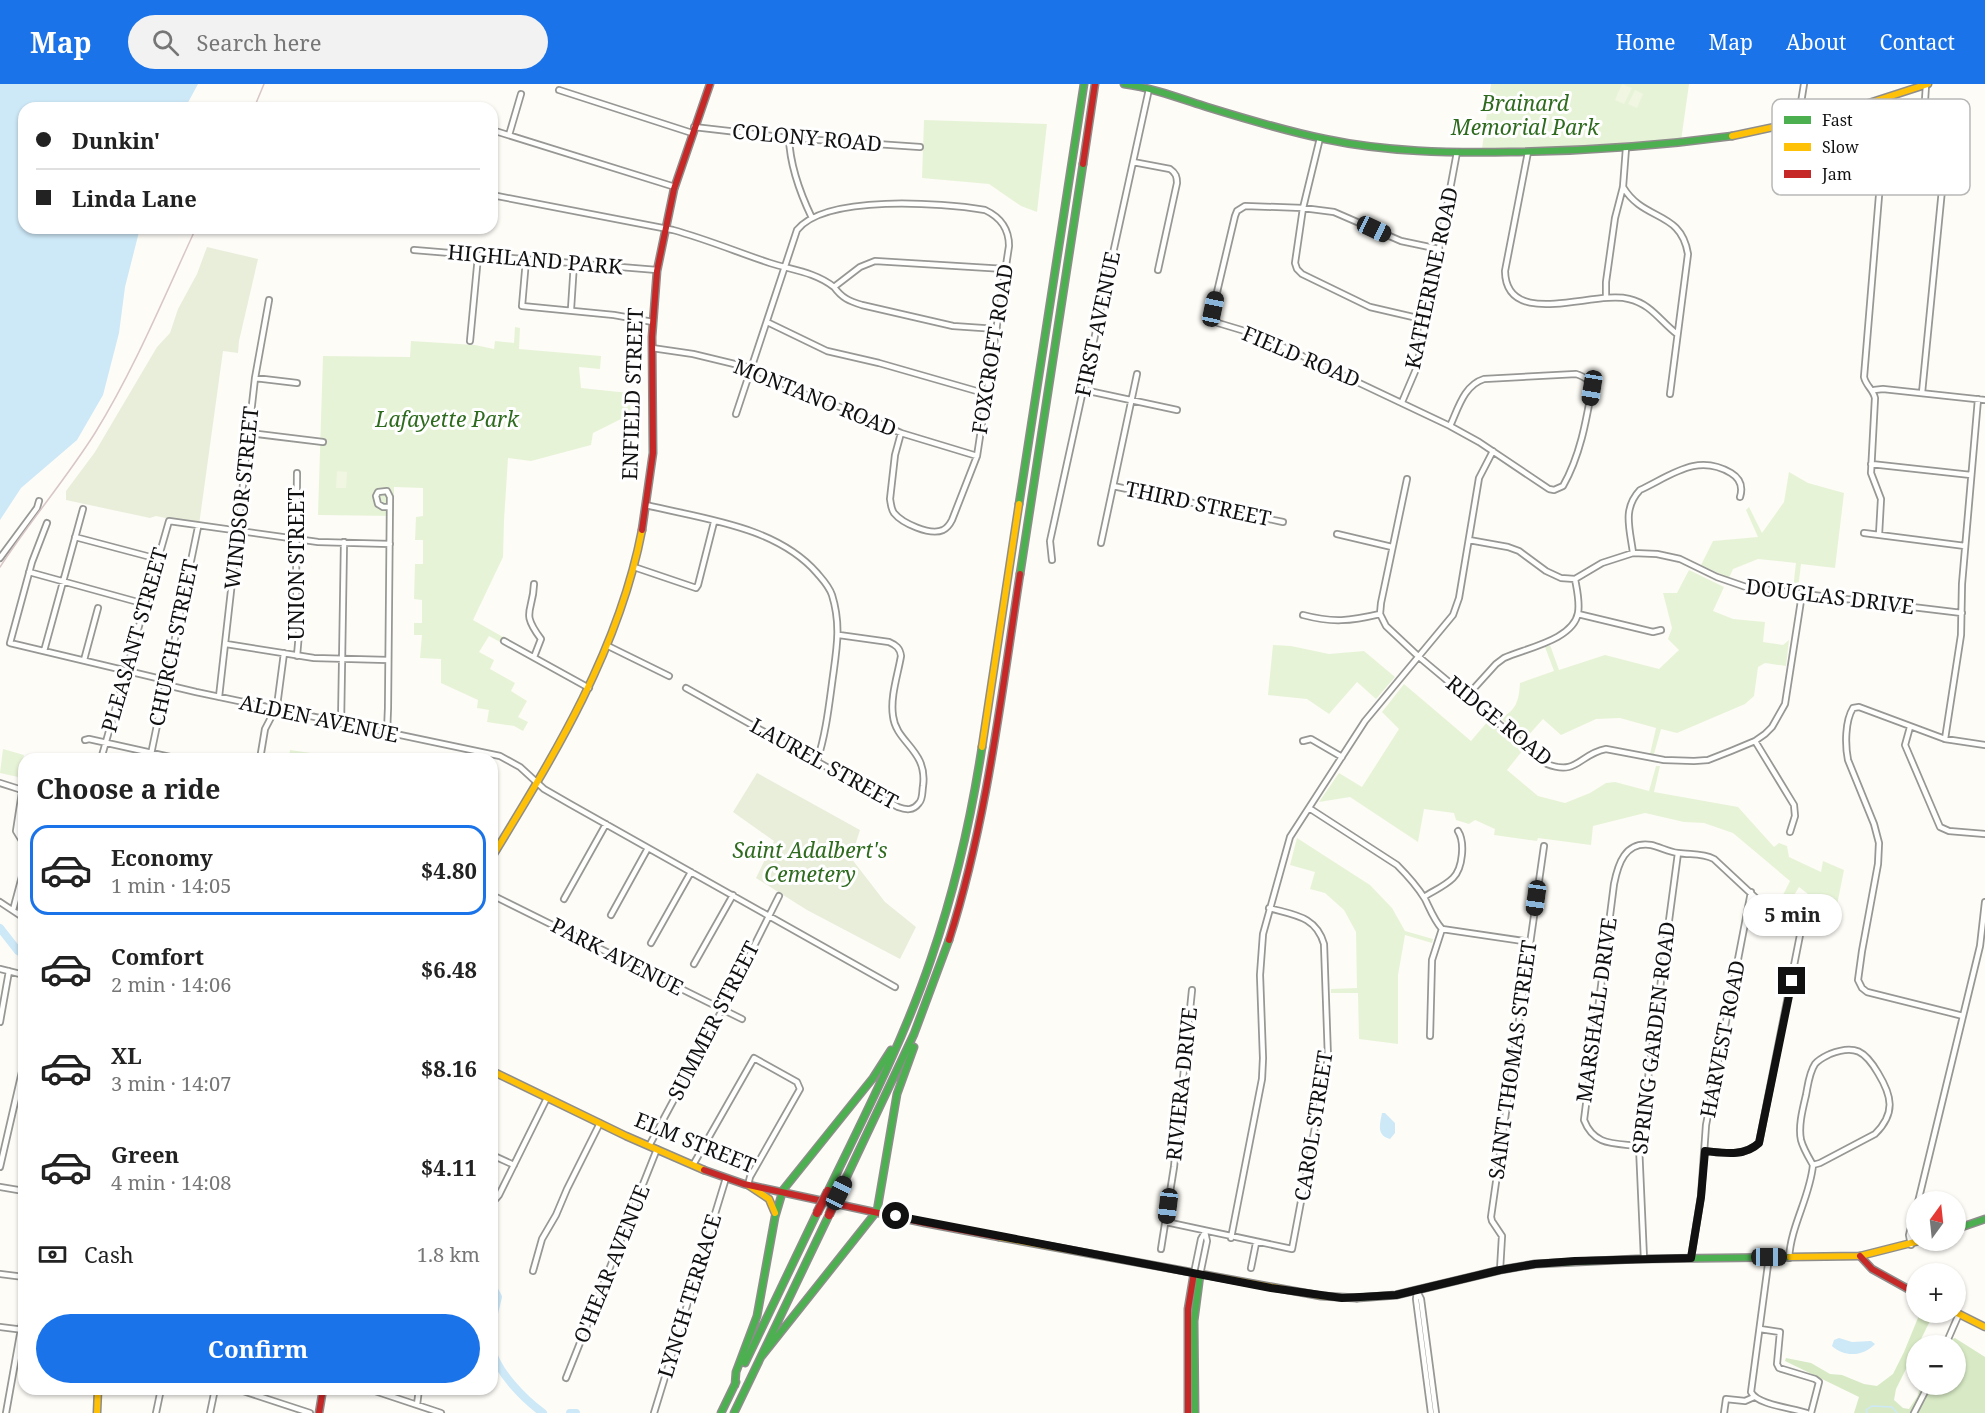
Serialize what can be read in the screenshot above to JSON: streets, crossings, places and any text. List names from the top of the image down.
{
  "streets": {
    "main road": ["ENFIELD STREET", "ELM STREET"],
    "street": [
      "COLONY ROAD",
      "HIGHLAND PARK",
      "KATHERINE ROAD",
      "FIRST AVENUE",
      "FOXCROFT ROAD",
      "FIELD ROAD",
      "MONTANO ROAD",
      "WINDSOR STREET",
      "THIRD STREET",
      "UNION STREET",
      "DOUGLAS DRIVE",
      "PLEASANT STREET",
      "CHURCH STREET",
      "ALDEN AVENUE",
      "RIDGE ROAD",
      "LAUREL STREET",
      "PARK AVENUE",
      "MARSHALL DRIVE",
      "SUMMER STREET",
      "SPRING GARDEN ROAD",
      "HARVEST ROAD",
      "SAINT THOMAS STREET",
      "RIVIERA DRIVE",
      "CAROL STREET",
      "O'HEAR AVENUE",
      "LYNCH TERRACE"
    ]
  },
  "crossings": [
    ["COLONY ROAD", "ENFIELD STREET"],
    ["HIGHLAND PARK", "ENFIELD STREET"],
    ["KATHERINE ROAD", "FIELD ROAD"],
    ["FOXCROFT ROAD", "MONTANO ROAD"],
    ["ENFIELD STREET", "MONTANO ROAD"],
    ["ENFIELD STREET", "ALDEN AVENUE"],
    ["WINDSOR STREET", "ALDEN AVENUE"],
    ["DOUGLAS DRIVE", "RIDGE ROAD"],
    ["PLEASANT STREET", "CHURCH STREET"],
    ["PLEASANT STREET", "ALDEN AVENUE"],
    ["CHURCH STREET", "ALDEN AVENUE"],
    ["ALDEN AVENUE", "SUMMER STREET"],
    ["PARK AVENUE", "SUMMER STREET"],
    ["MARSHALL DRIVE", "SPRING GARDEN ROAD"],
    ["SUMMER STREET", "ELM STREET"],
    ["SUMMER STREET", "O'HEAR AVENUE"],
    ["SPRING GARDEN ROAD", "ELM STREET"],
    ["HARVEST ROAD", "ELM STREET"],
    ["SAINT THOMAS STREET", "ELM STREET"],
    ["RIVIERA DRIVE", "CAROL STREET"],
    ["ELM STREET", "O'HEAR AVENUE"],
    ["ELM STREET", "LYNCH TERRACE"]
  ],
  "parks": ["Brainard Memorial Park", "Lafayette Park", "Saint Adalbert's Cemetery"],
  "legend": ["Fast", "Slow", "Jam"],
  "north": "top",
  "page": {
    "header": "Map",
    "search": "Search here",
    "nav": [
      "Home",
      "Map",
      "About",
      "Contact"
    ],
    "banner": ["Dunkin'", "Linda Lane"],
    "heading": "Choose a ride",
    "list": [
      {
        "name": "Economy",
        "note": "1 min · 14:05",
        "value": "$4.80"
      },
      {
        "name": "Comfort",
        "note": "2 min · 14:06",
        "value": "$6.48"
      },
      {
        "name": "XL",
        "note": "3 min · 14:07",
        "value": "$8.16"
      },
      {
        "name": "Green",
        "note": "4 min · 14:08",
        "value": "$4.11"
      }
    ],
    "bubble": "5 min",
    "map_buttons": ["+", "−"],
    "pay": ["Cash", "1.8 km"],
    "buttons": "Confirm"
  }
}
